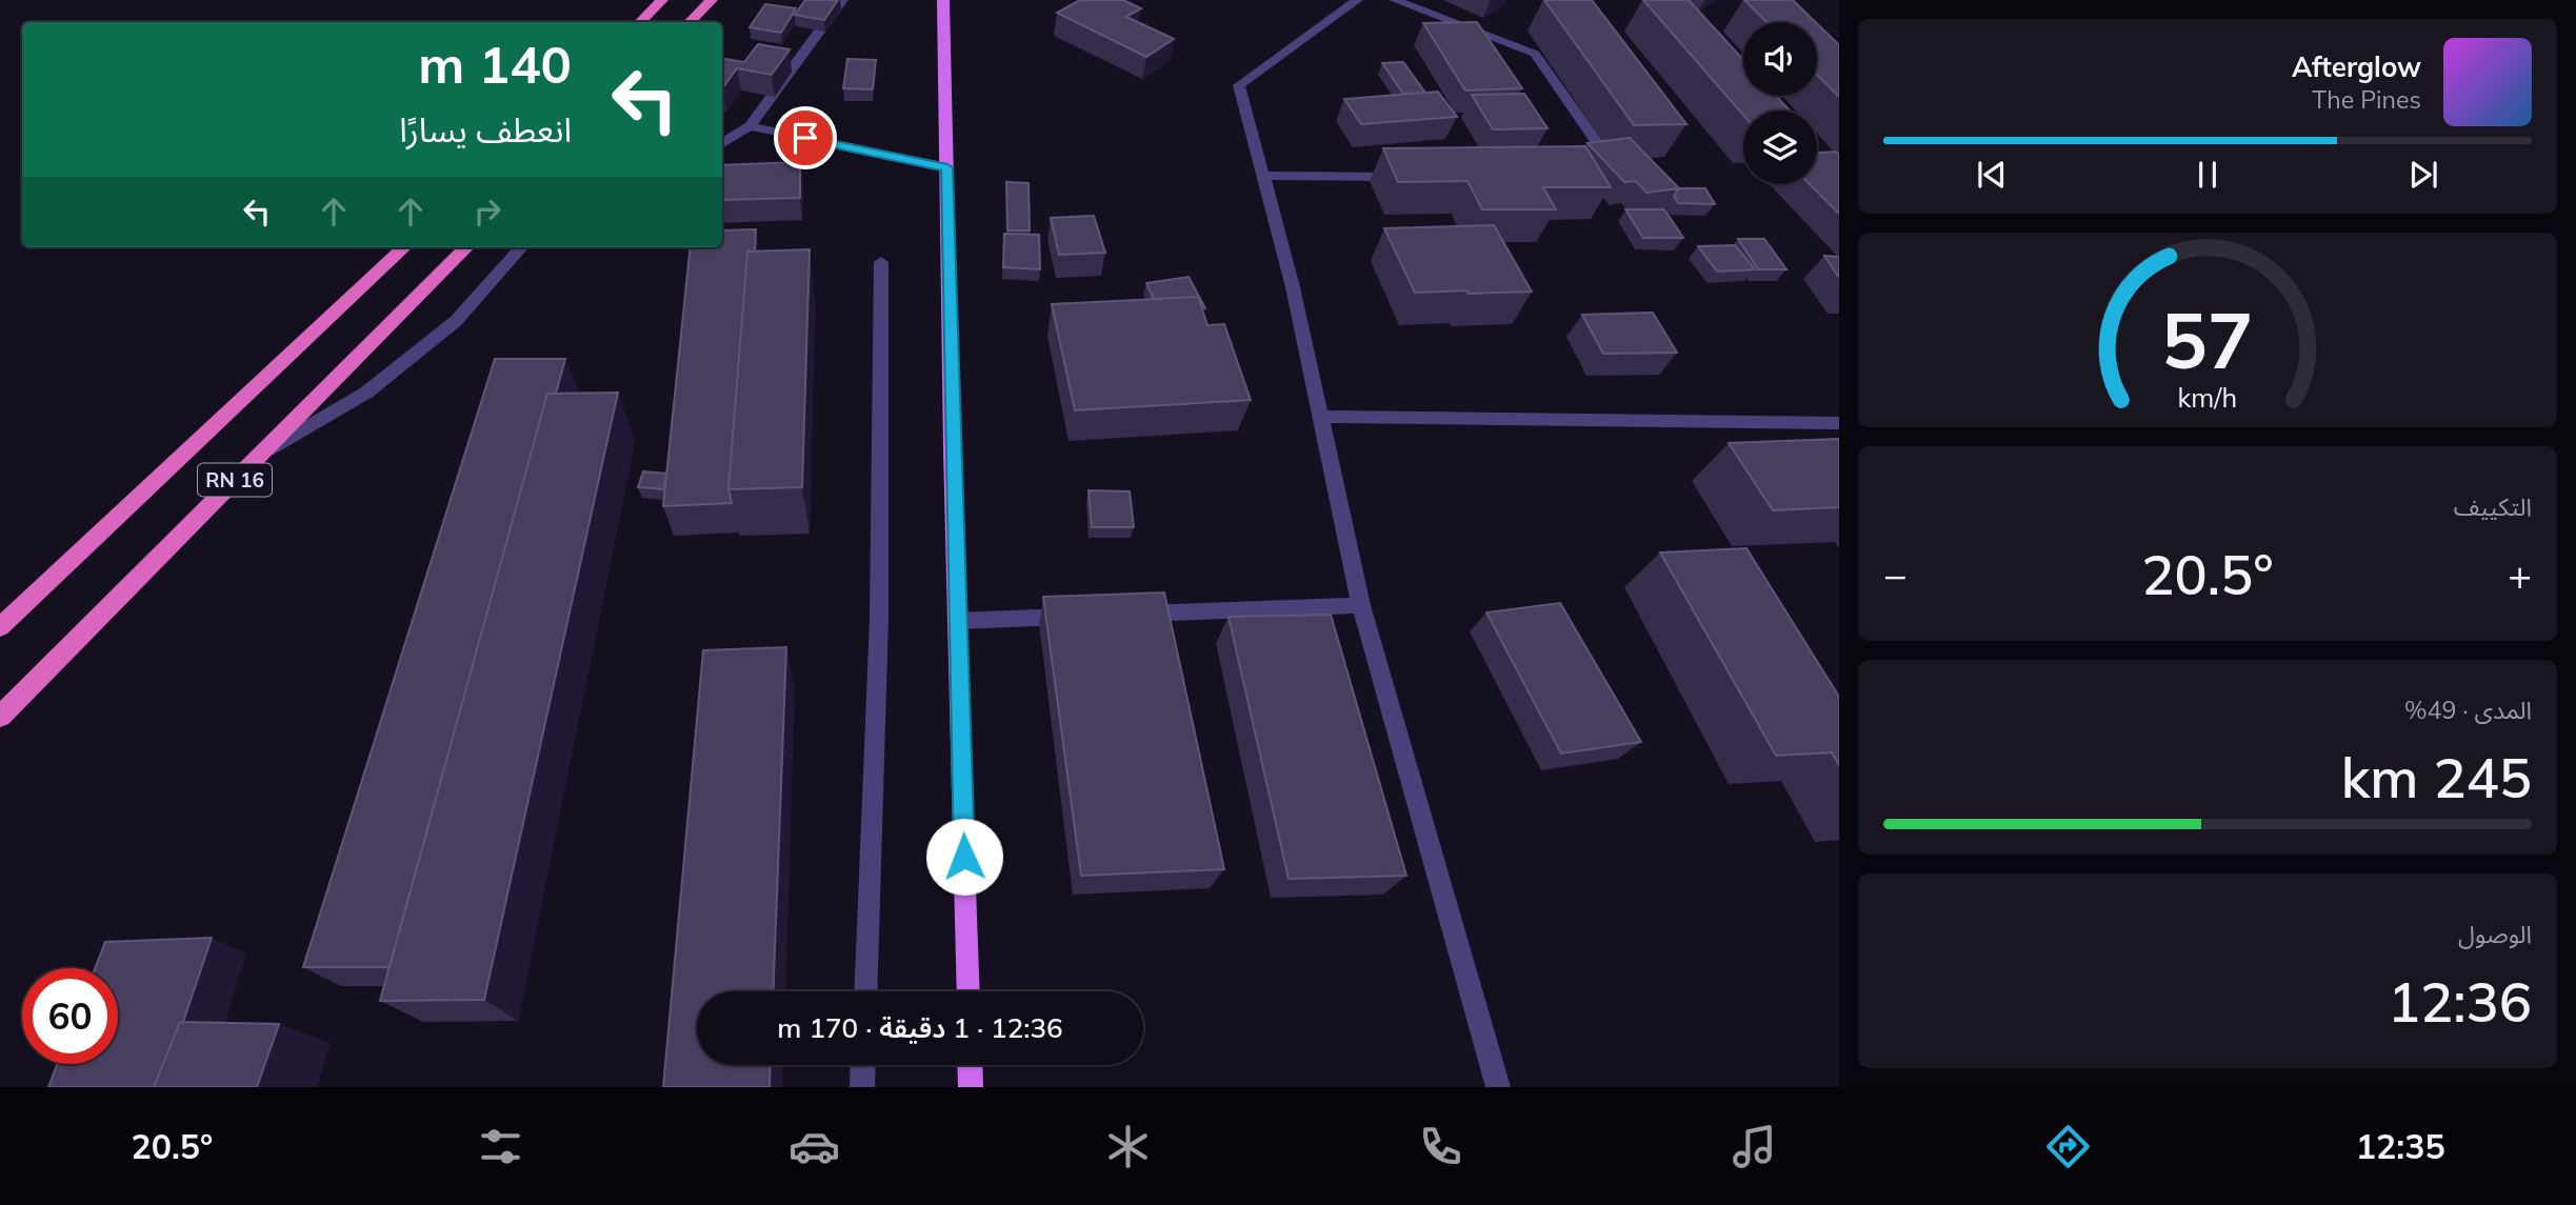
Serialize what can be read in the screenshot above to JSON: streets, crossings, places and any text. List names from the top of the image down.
{
  "streets": {
    "highway": ["RN 16"]
  },
  "page": {
    "turn": ["140 m", "انعطف يسارًا"],
    "song": ["Afterglow", "The Pines"],
    "tile": [
      "التكييف",
      ["المدى · 49%", "245 km"],
      ["الوصول", "12:36"]
    ],
    "heat": ["−", "20.5°", "+"],
    "limit": "60",
    "trip": "12:36 · 1 دقيقة · 170 m",
    "tabs": ["12:35", "20.5°"],
    "gauge": ["57", "km/h"]
  }
}
